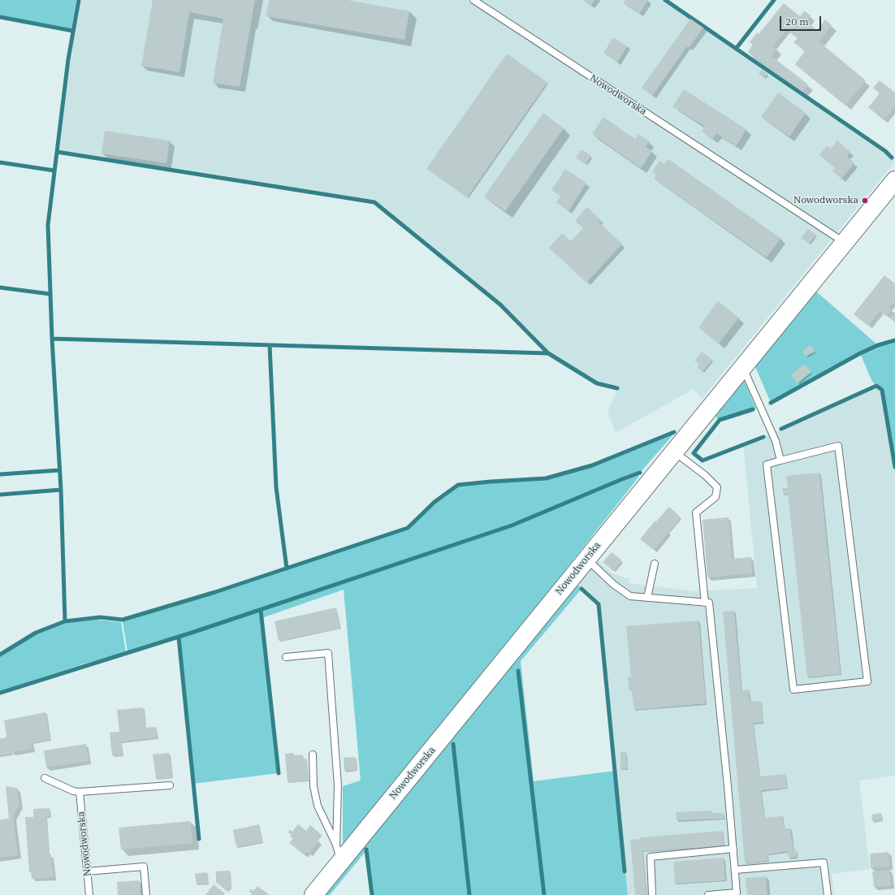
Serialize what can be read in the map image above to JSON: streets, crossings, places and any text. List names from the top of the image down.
{
  "streets": {
    "street": ["Nowodworska"]
  },
  "places": ["Nowodworska"],
  "scale_bar": "20 m"
}
